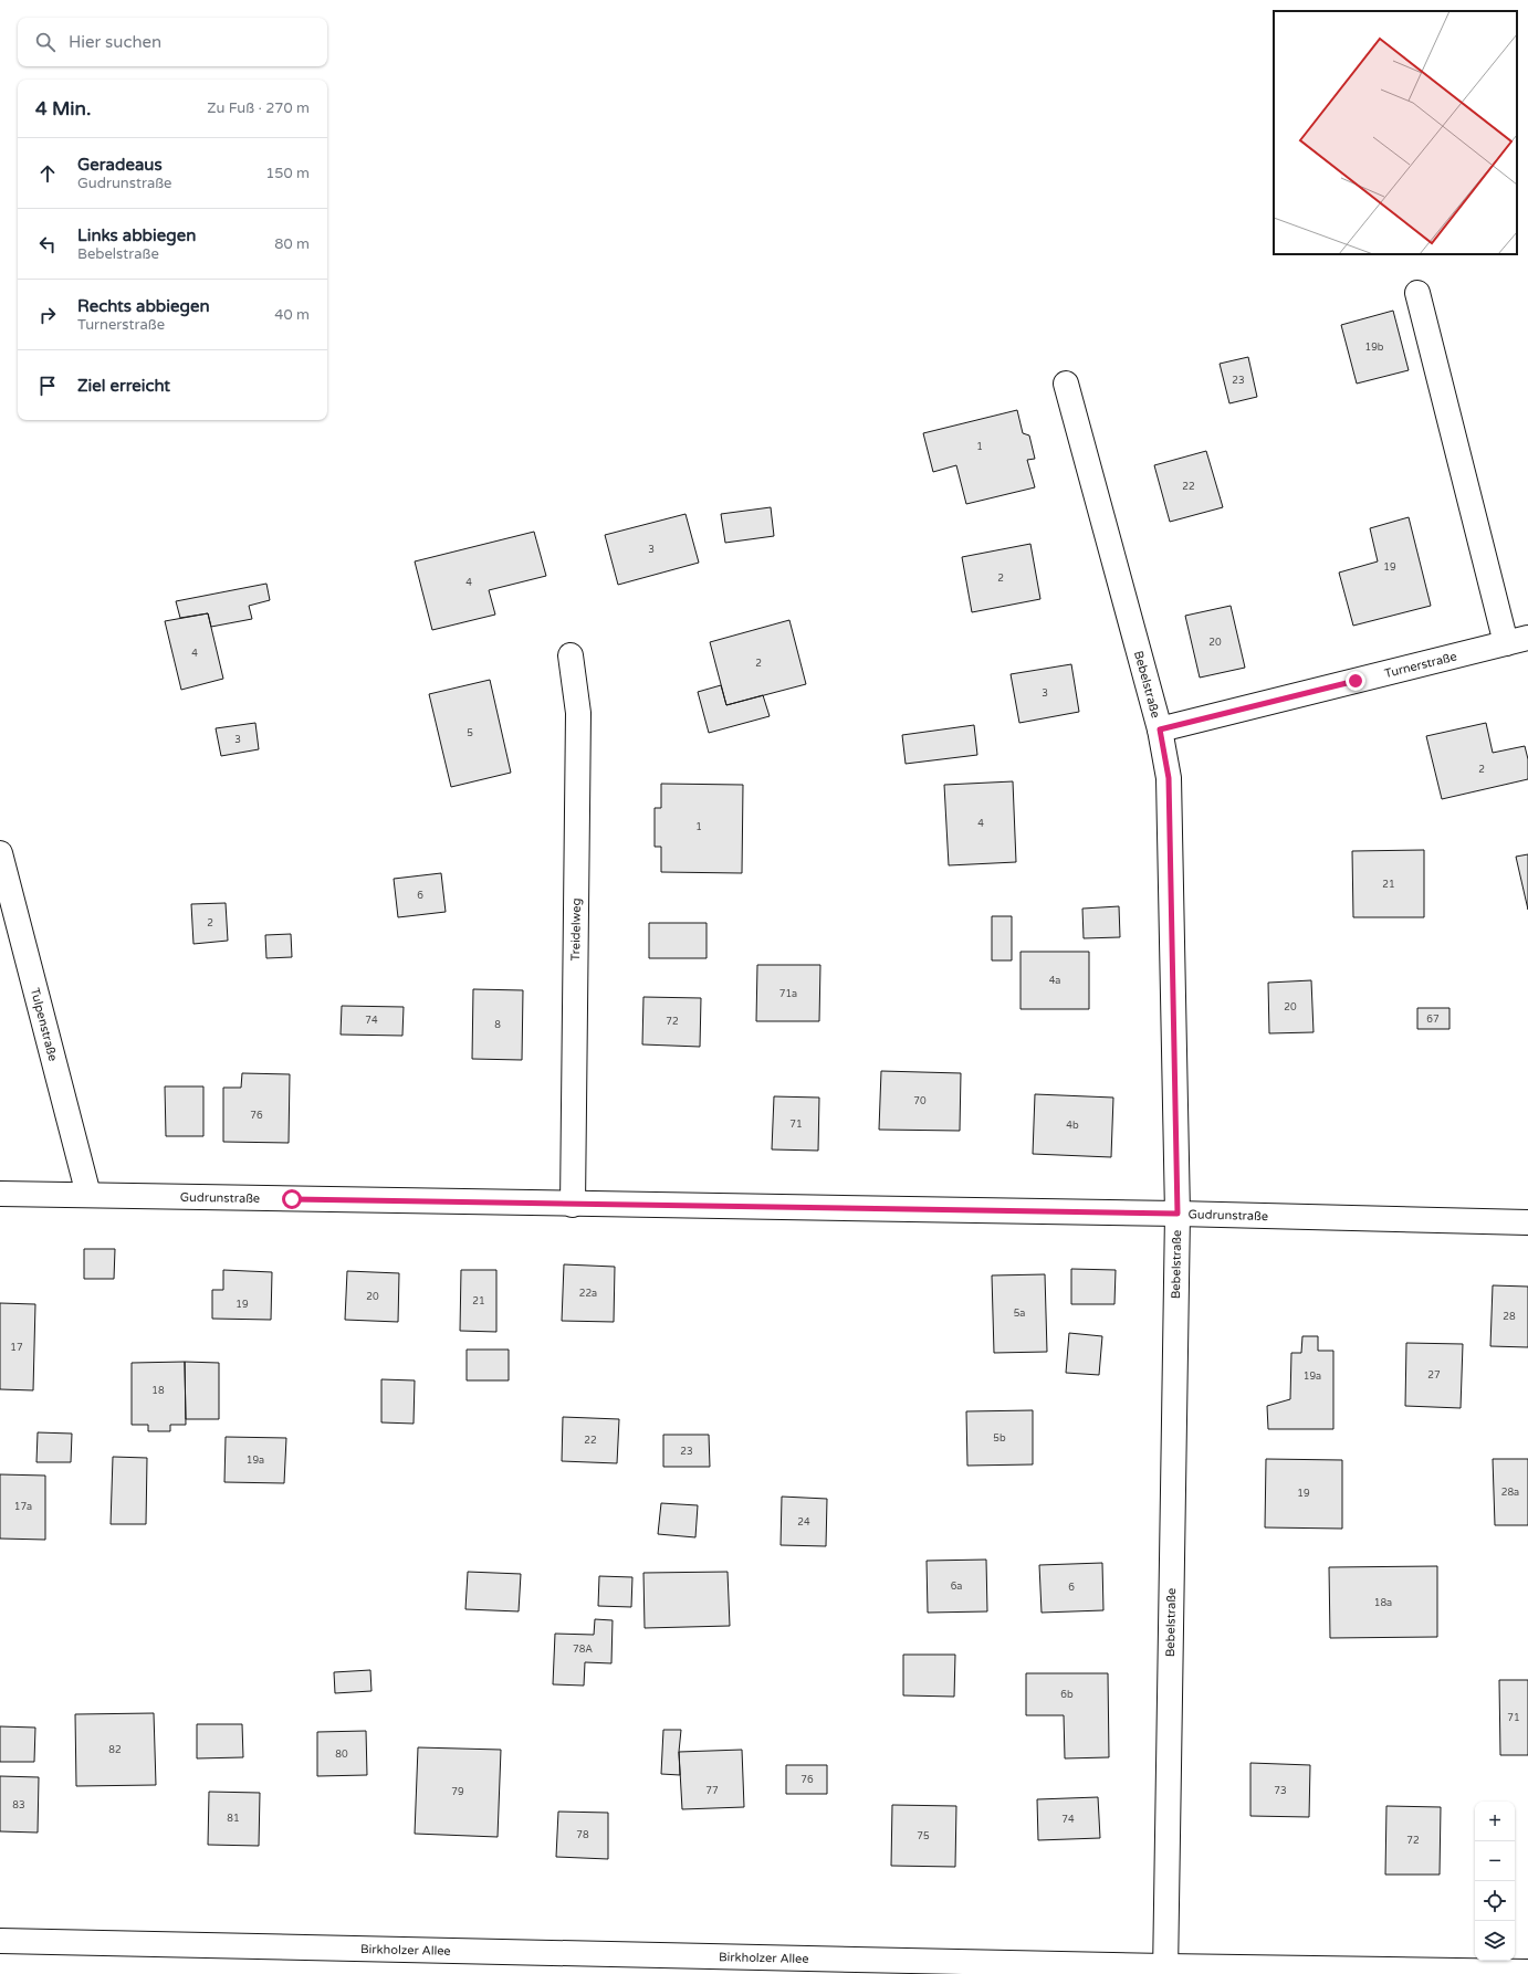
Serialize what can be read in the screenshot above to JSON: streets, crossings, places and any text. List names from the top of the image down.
{
  "streets": {
    "street": [
      "Turnerstraße",
      "Bebelstraße",
      "Treidelweg",
      "Tulpenstraße",
      "Gudrunstraße",
      "Birkholzer Allee"
    ]
  },
  "crossings": [
    ["Turnerstraße", "Bebelstraße"],
    ["Bebelstraße", "Gudrunstraße"],
    ["Bebelstraße", "Birkholzer Allee"],
    ["Treidelweg", "Gudrunstraße"],
    ["Tulpenstraße", "Gudrunstraße"]
  ],
  "house_numbers": [
    "19b",
    "23",
    "1",
    "22",
    "3",
    "19",
    "2",
    "4",
    "20",
    "4",
    "2",
    "3",
    "5",
    "3",
    "2",
    "4",
    "1",
    "21",
    "6",
    "2",
    "4a",
    "71a",
    "20",
    "67",
    "74",
    "72",
    "8",
    "70",
    "76",
    "71",
    "4b",
    "22a",
    "20",
    "21",
    "19",
    "5a",
    "28",
    "17",
    "27",
    "19a",
    "18",
    "5b",
    "22",
    "23",
    "19a",
    "28a",
    "19",
    "17a",
    "24",
    "6a",
    "6",
    "18a",
    "78A",
    "6b",
    "71",
    "82",
    "80",
    "76",
    "77",
    "73",
    "79",
    "83",
    "81",
    "74",
    "78",
    "75",
    "72"
  ],
  "page": {
    "search": "Hier suchen",
    "heading": ["4 Min.", "Zu Fuß · 270 m"],
    "list": [
      ["Geradeaus", "Gudrunstraße", "150 m"],
      ["Links abbiegen", "Bebelstraße", "80 m"],
      ["Rechts abbiegen", "Turnerstraße", "40 m"],
      "Ziel erreicht"
    ],
    "map_buttons": ["+", "−"]
  }
}
